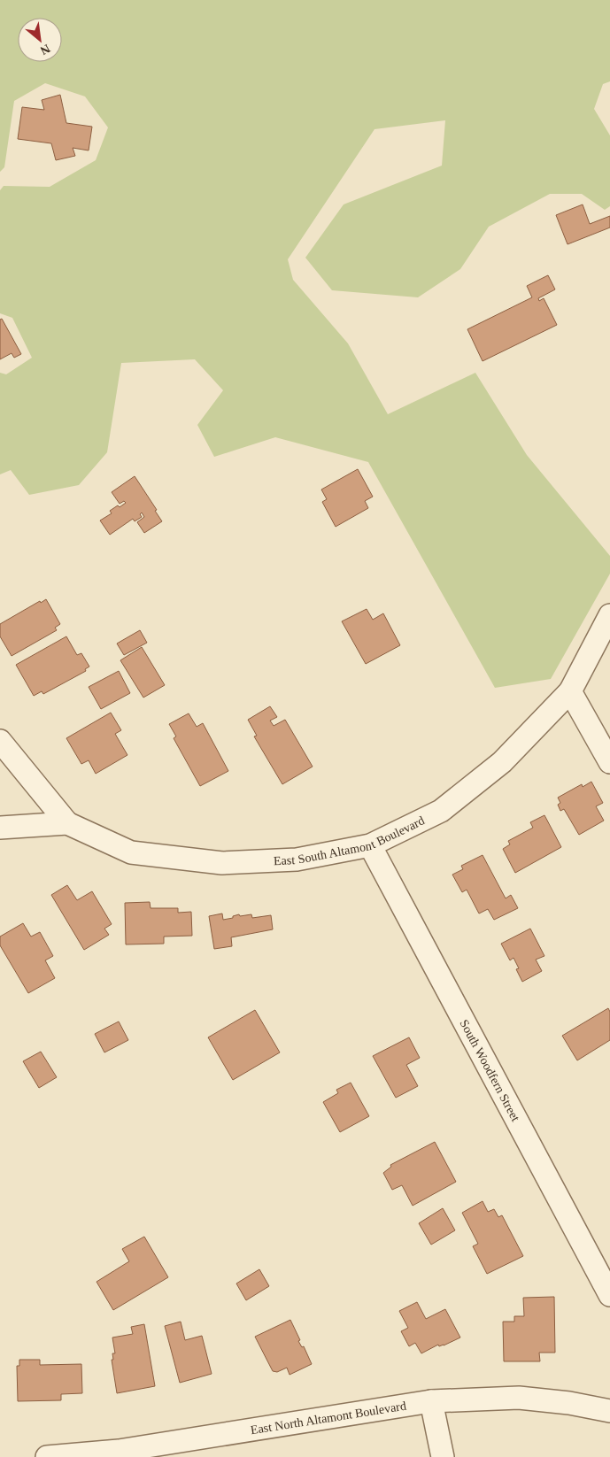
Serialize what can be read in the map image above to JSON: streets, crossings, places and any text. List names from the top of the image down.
{
  "streets": {
    "street": ["East South Altamont Boulevard", "South Woodfern Street", "East North Altamont Boulevard"]
  },
  "crossings": [
    ["East South Altamont Boulevard", "South Woodfern Street"]
  ],
  "north": "bottom right"
}
